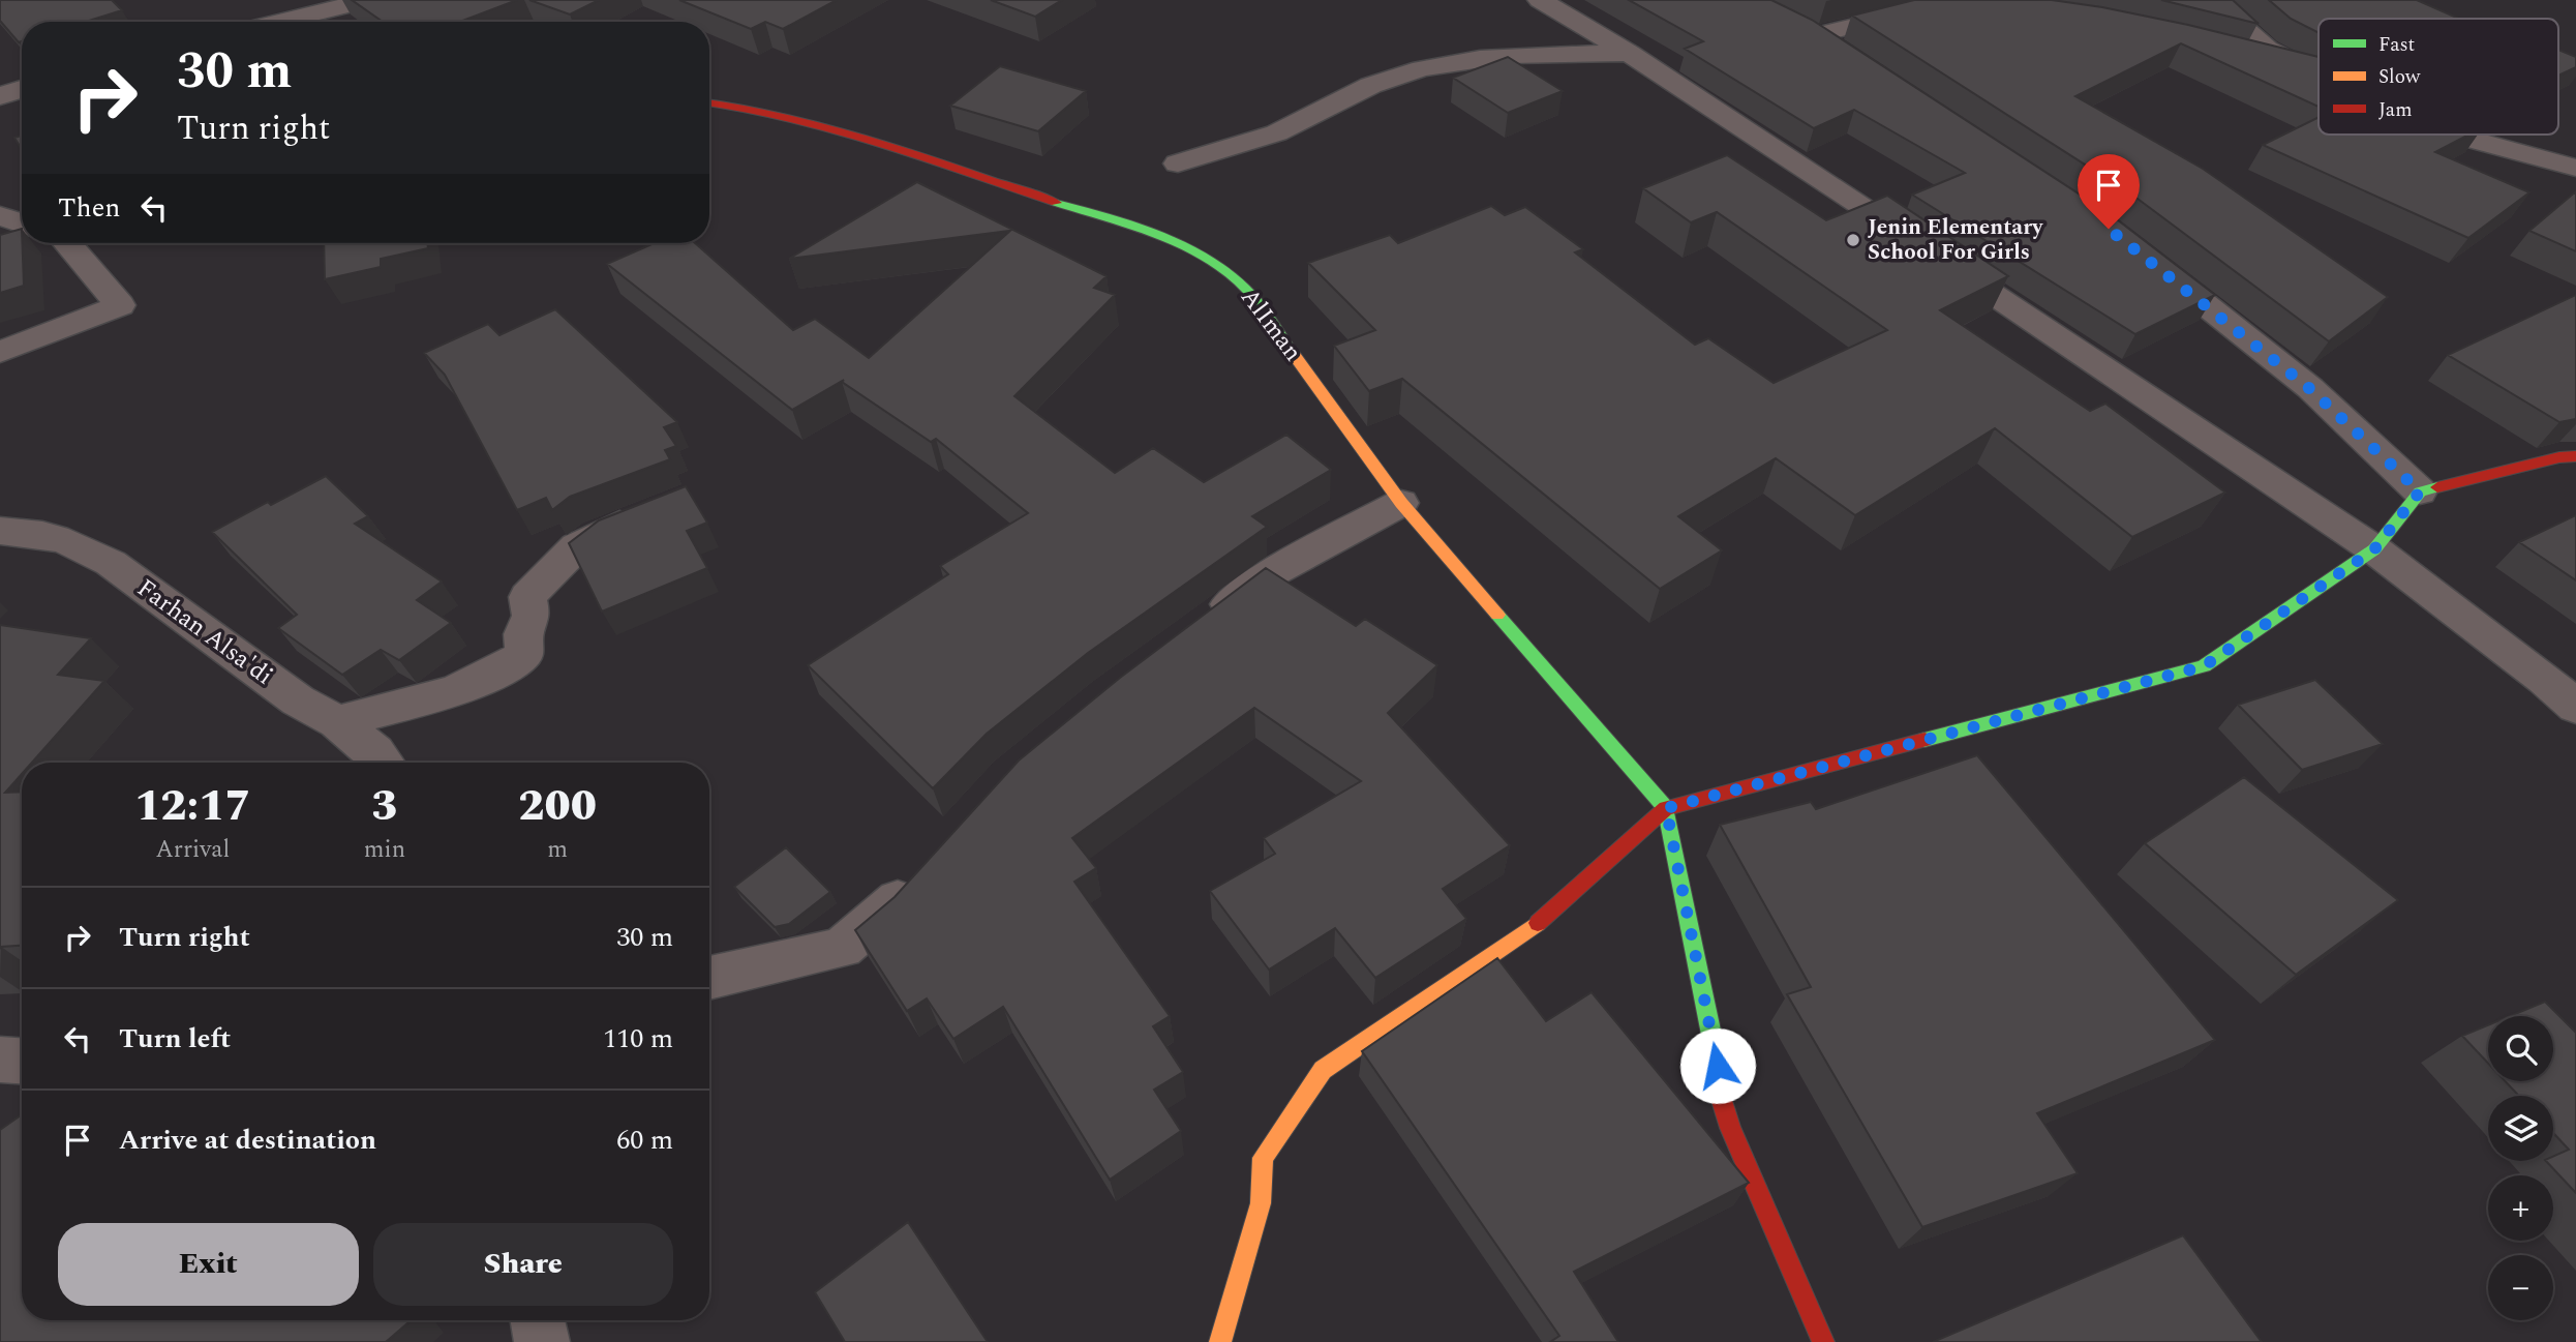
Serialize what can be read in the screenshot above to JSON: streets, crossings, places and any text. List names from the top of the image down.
{
  "streets": {
    "street": ["AlIman", "Farhan Alsa'di"]
  },
  "places": ["Jenin Elementary School For Girls"],
  "legend": ["Fast", "Slow", "Jam"],
  "page": {
    "turn": ["30 m", "Turn right"],
    "then": "Then",
    "eta": [
      "12:17",
      "Arrival",
      "3",
      "min",
      "200",
      "m"
    ],
    "list": [
      {
        "name": "Turn right",
        "value": "30 m"
      },
      {
        "name": "Turn left",
        "value": "110 m"
      },
      {
        "name": "Arrive at destination",
        "value": "60 m"
      }
    ],
    "map_buttons": ["+", "−"],
    "buttons": ["Exit", "Share"]
  }
}
